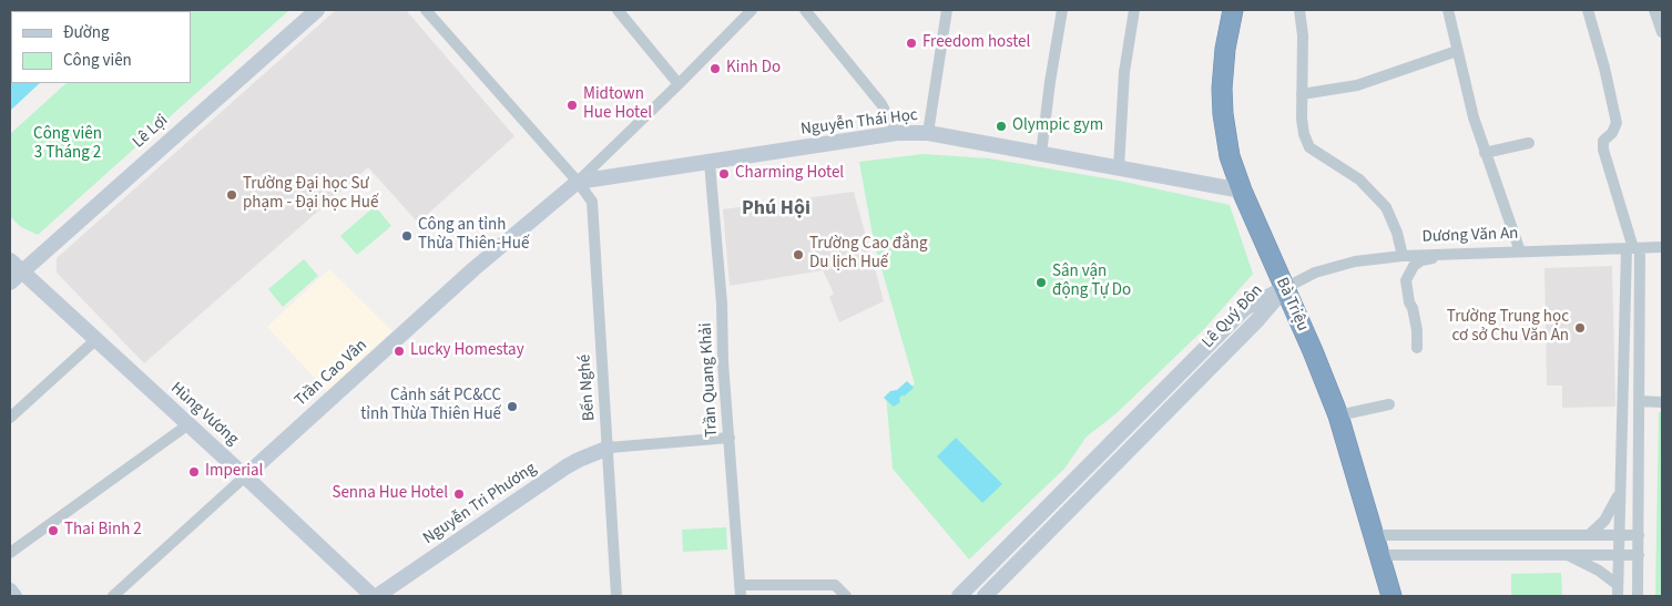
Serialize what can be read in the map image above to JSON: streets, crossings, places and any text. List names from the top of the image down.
{
  "streets": {
    "highway": ["Bà Triệu"],
    "street": [
      "Nguyễn Thái Học",
      "Lê Lợi",
      "Dương Văn An",
      "Lê Quý Đôn",
      "Trần Cao Vân",
      "Trần Quang Khải",
      "Bến Nghé",
      "Hùng Vương",
      "Nguyễn Tri Phương"
    ]
  },
  "crossings": [
    ["Nguyễn Thái Học", "Bà Triệu"],
    ["Nguyễn Thái Học", "Trần Cao Vân"],
    ["Nguyễn Thái Học", "Trần Quang Khải"],
    ["Nguyễn Thái Học", "Bến Nghé"],
    ["Lê Lợi", "Hùng Vương"],
    ["Dương Văn An", "Bà Triệu"],
    ["Dương Văn An", "Lê Quý Đôn"],
    ["Bà Triệu", "Lê Quý Đôn"],
    ["Trần Cao Vân", "Bến Nghé"],
    ["Trần Cao Vân", "Hùng Vương"],
    ["Bến Nghé", "Nguyễn Tri Phương"]
  ],
  "districts": ["Phú Hội"],
  "parks": ["Công viên 3 Tháng 2"],
  "places": [
    "Freedom hostel",
    "Kinh Do",
    "Midtown Hue Hotel",
    "Olympic gym",
    "Charming Hotel",
    "Trường Đại học Sư phạm - Đại học Huế",
    "Công an tỉnh Thừa Thiên-Huế",
    "Trường Cao đẳng Du lịch Huế",
    "Sân vận động Tự Do",
    "Trường Trung học cơ sở Chu Văn An",
    "Lucky Homestay",
    "Cảnh sát PC&CC tỉnh Thừa Thiên Huế",
    "Imperial",
    "Senna Hue Hotel",
    "Thai Binh 2"
  ],
  "legend": ["Đường", "Công viên"]
}
